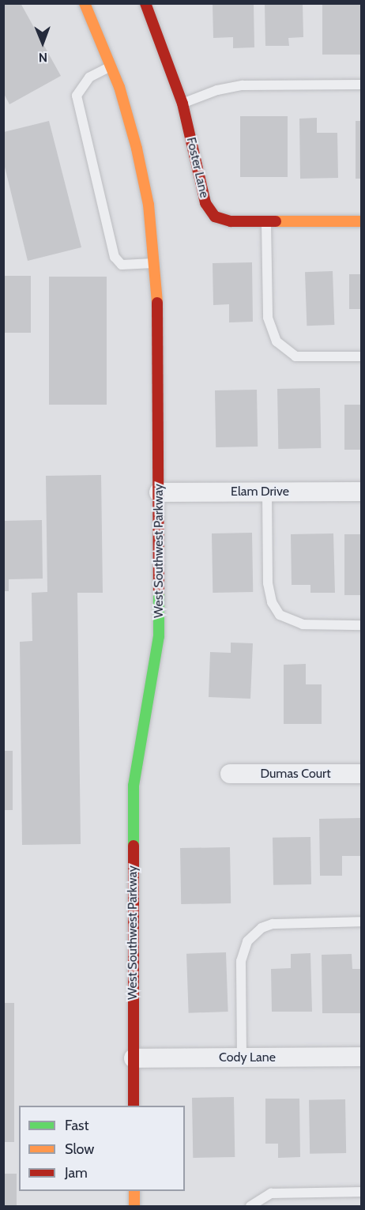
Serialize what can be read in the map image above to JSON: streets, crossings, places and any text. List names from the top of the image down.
{
  "streets": {
    "street": [
      "Foster Lane",
      "Elam Drive",
      "West Southwest Parkway",
      "Dumas Court",
      "Cody Lane"
    ]
  },
  "crossings": [
    ["Elam Drive", "West Southwest Parkway"],
    ["West Southwest Parkway", "Cody Lane"]
  ],
  "legend": ["Fast", "Slow", "Jam"],
  "north": "bottom"
}
